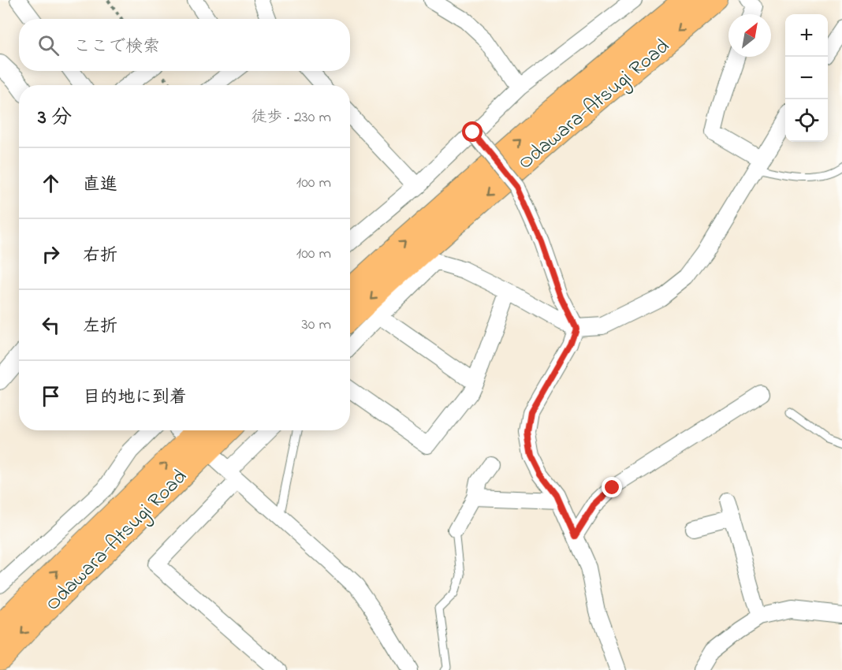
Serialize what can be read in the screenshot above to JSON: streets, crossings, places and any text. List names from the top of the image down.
{
  "streets": {
    "highway": ["Odawara-Atsugi Road"]
  },
  "north": "top right",
  "page": {
    "map_buttons": ["+", "−"],
    "search": "ここで検索",
    "heading": ["3 分", "徒歩 · 230 m"],
    "list": [
      ["直進", "100 m"],
      ["右折", "100 m"],
      ["左折", "30 m"],
      "目的地に到着"
    ]
  }
}
